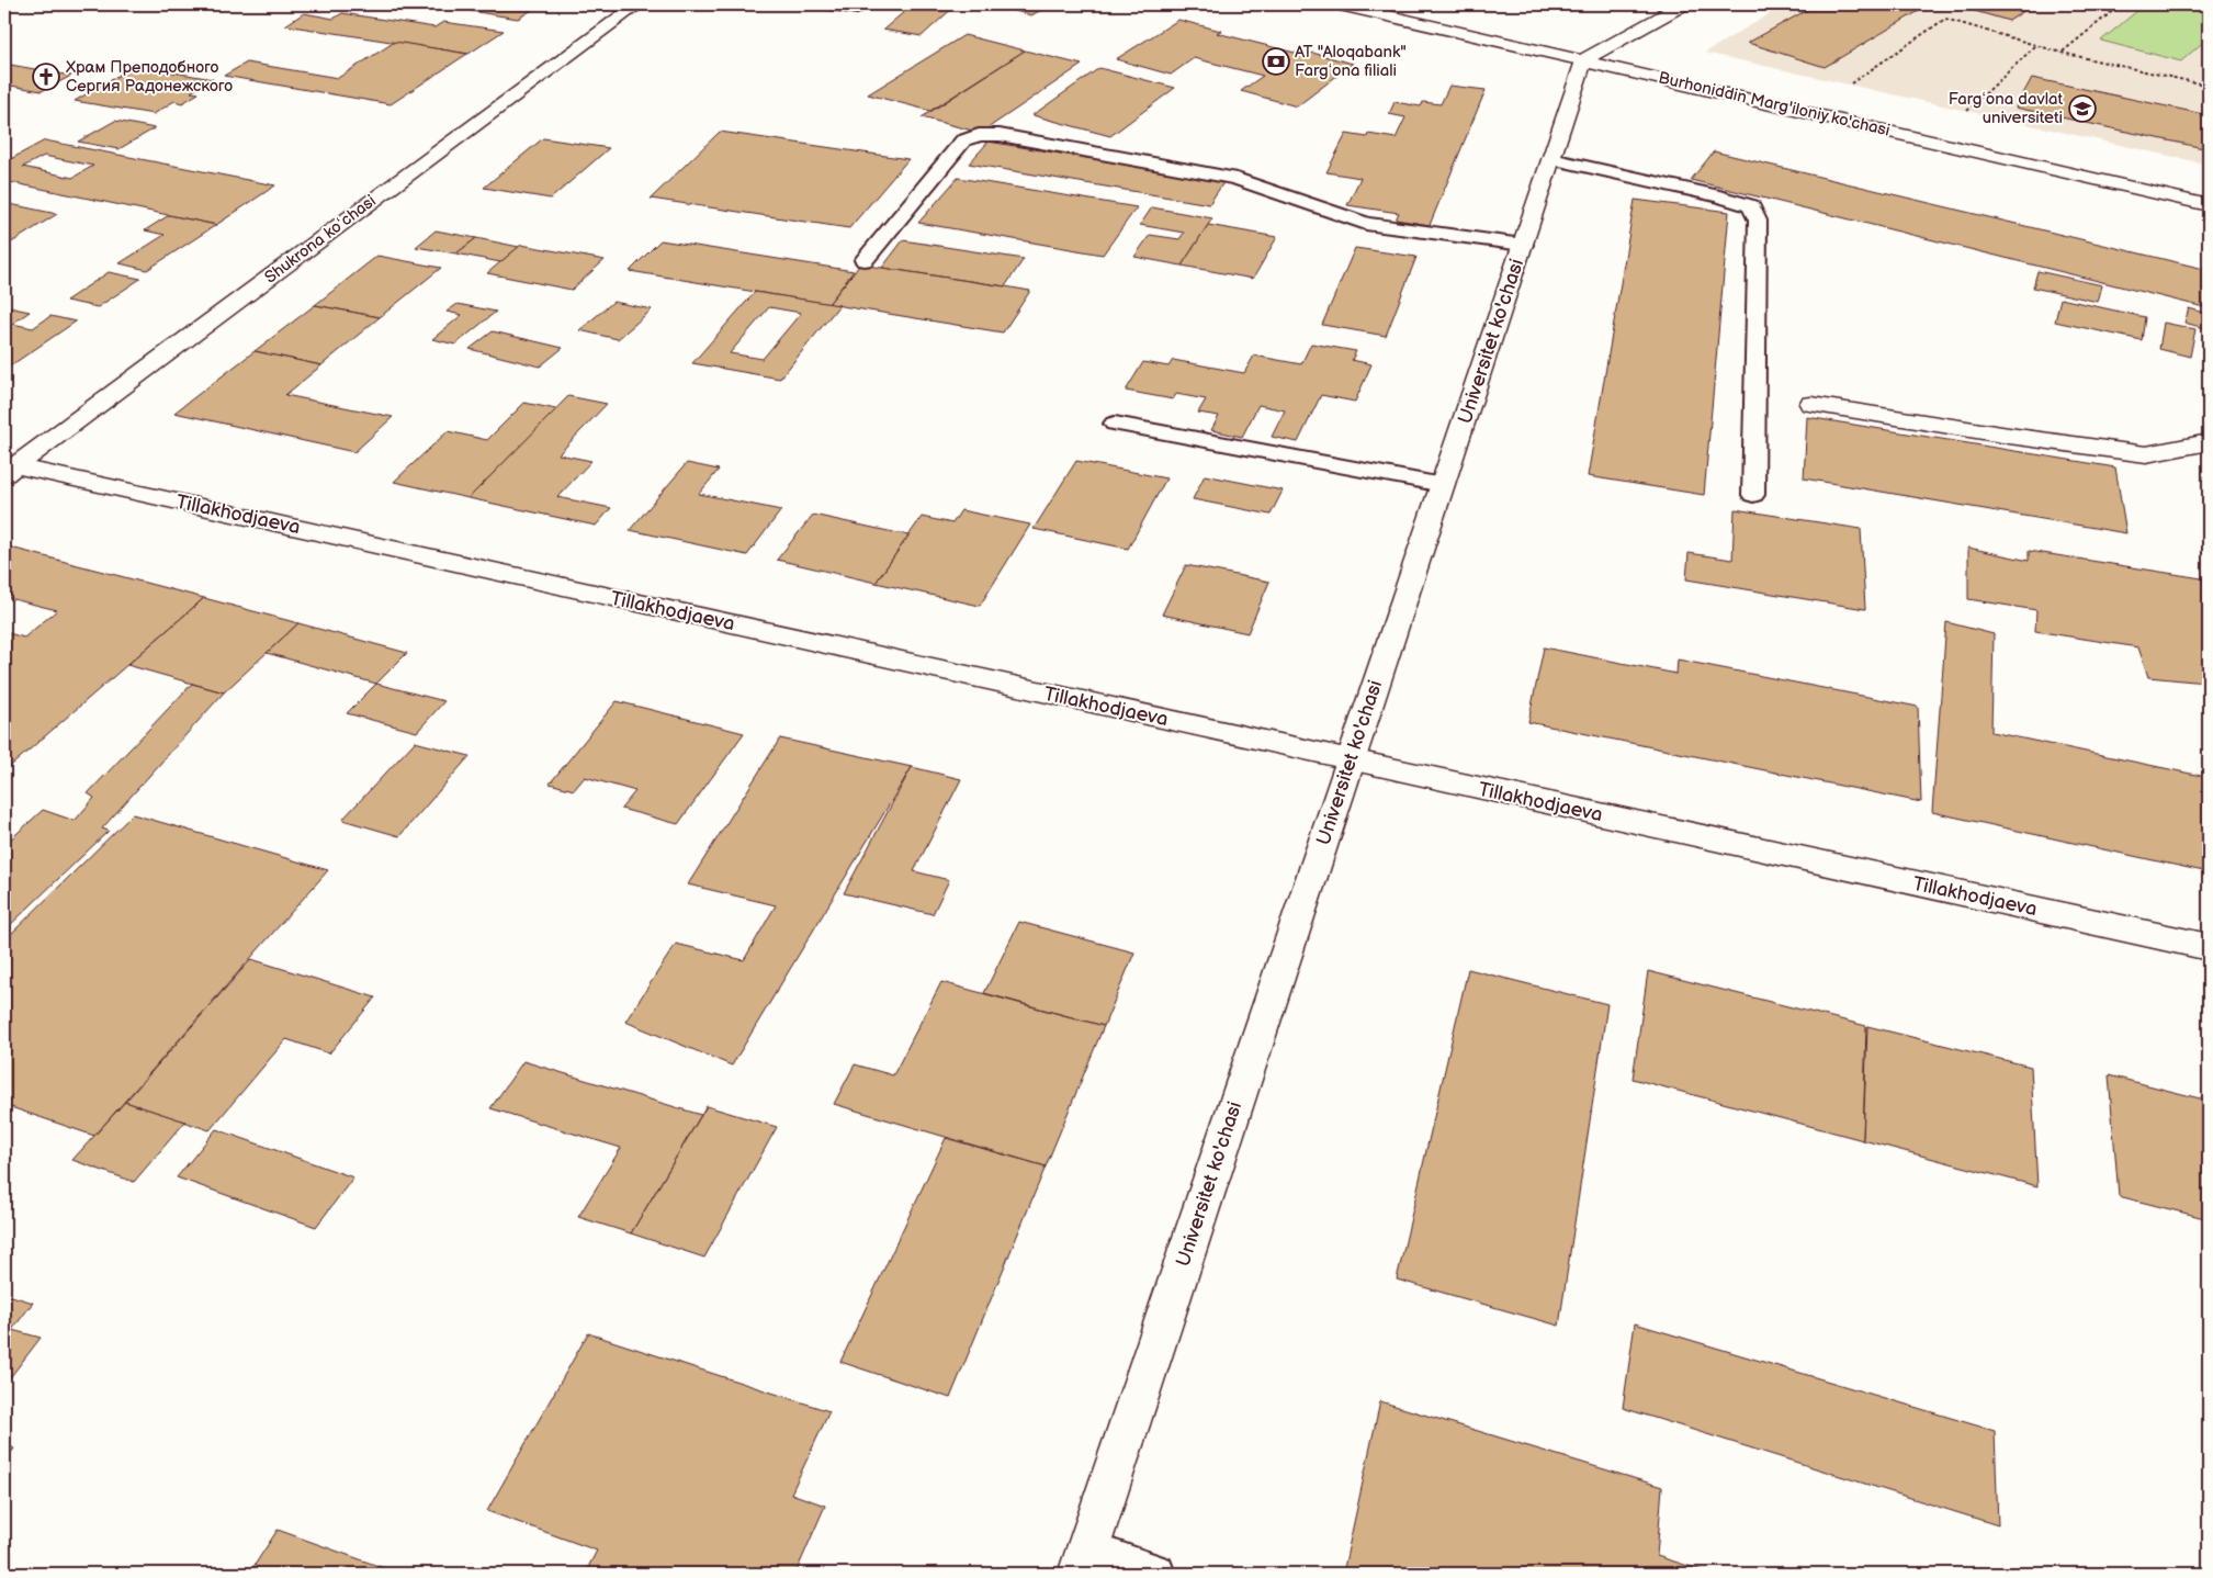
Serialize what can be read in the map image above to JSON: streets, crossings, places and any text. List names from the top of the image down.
{
  "streets": {
    "street": [
      "Burhoniddin Marg'iloniy ko'chasi",
      "Shukrona koʻchasi",
      "Universitet ko'chasi",
      "Tillakhodjaeva"
    ]
  },
  "crossings": [
    ["Burhoniddin Marg'iloniy ko'chasi", "Universitet ko'chasi"],
    ["Shukrona koʻchasi", "Tillakhodjaeva"],
    ["Universitet ko'chasi", "Tillakhodjaeva"]
  ],
  "places": {
    "bank": ["AT \"Aloqabank\" Fargʻona filiali"],
    "church": ["Храм Преподобного Сергия Радонежского"],
    "school or university": ["Fargʻona davlat universiteti"]
  }
}
